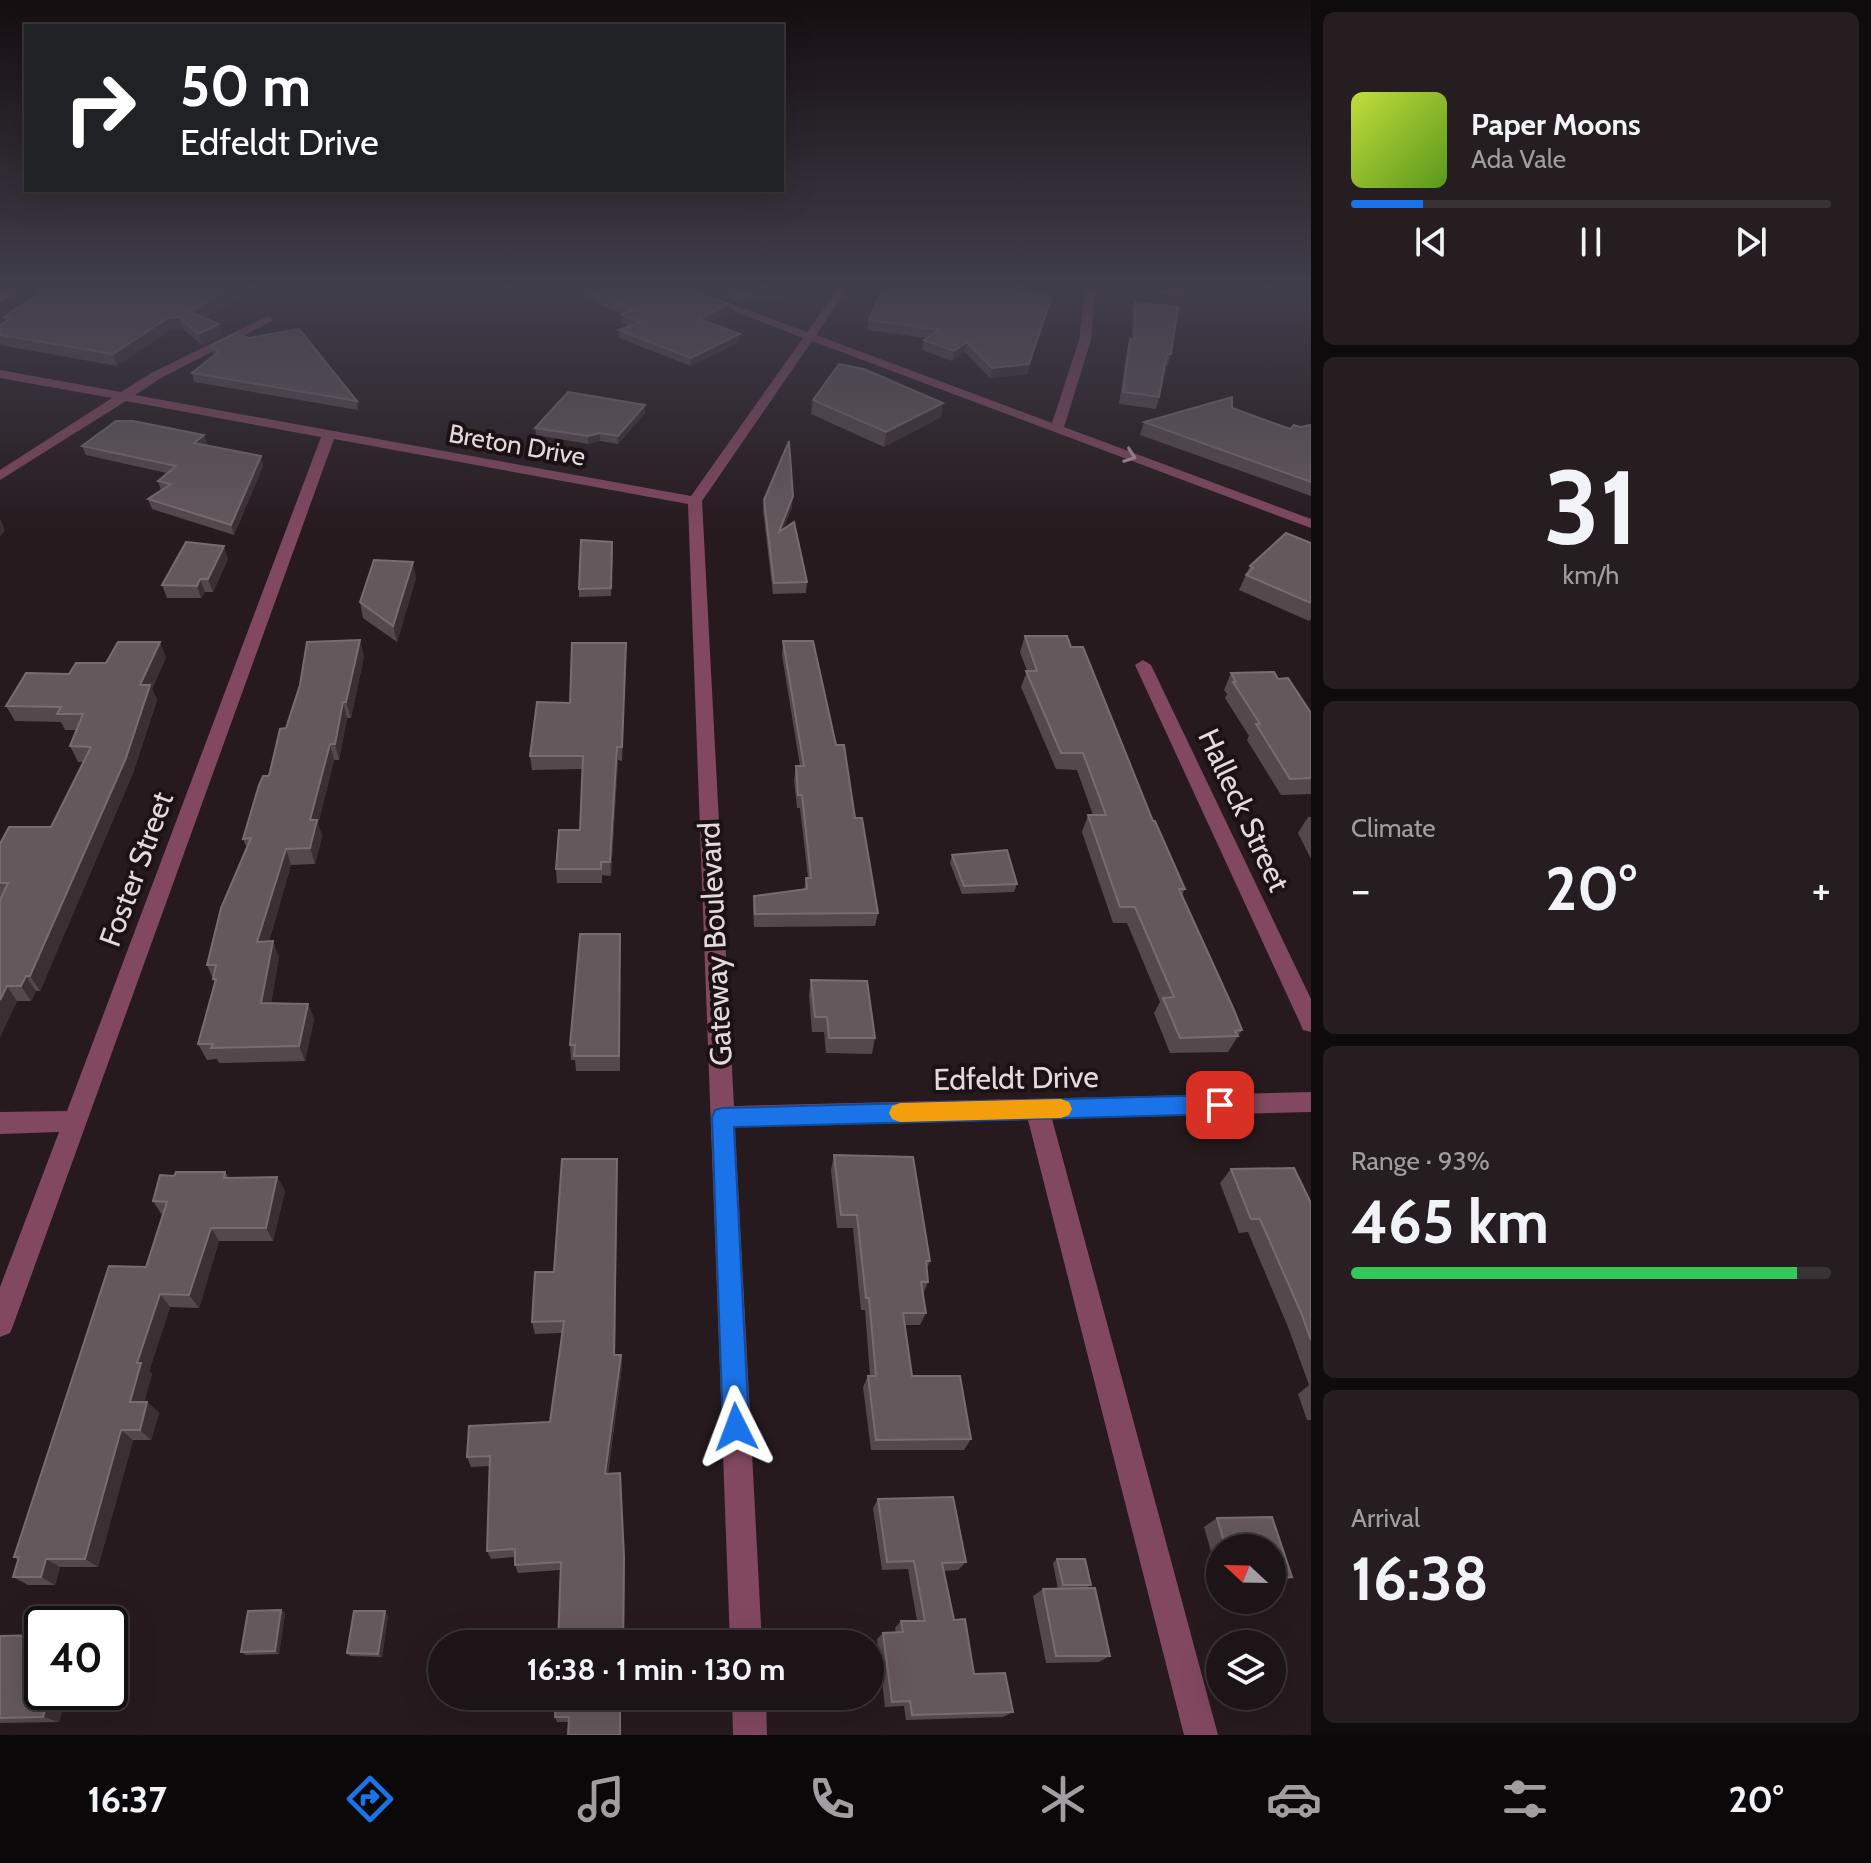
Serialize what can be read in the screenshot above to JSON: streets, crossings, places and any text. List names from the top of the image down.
{
  "streets": {
    "street": [
      "Breton Drive",
      "Halleck Street",
      "Foster Street",
      "Gateway Boulevard",
      "Edfeldt Drive"
    ]
  },
  "crossings": [
    ["Breton Drive", "Foster Street"],
    ["Breton Drive", "Gateway Boulevard"],
    ["Gateway Boulevard", "Edfeldt Drive"]
  ],
  "north": "left",
  "page": {
    "turn": ["50 m", "Edfeldt Drive"],
    "song": ["Paper Moons", "Ada Vale"],
    "tile": [
      ["31", "km/h"],
      "Climate",
      ["Range · 93%", "465 km"],
      ["Arrival", "16:38"]
    ],
    "heat": ["−", "20°", "+"],
    "limit": "40",
    "trip": "16:38 · 1 min · 130 m",
    "tabs": ["16:37", "20°"]
  }
}
